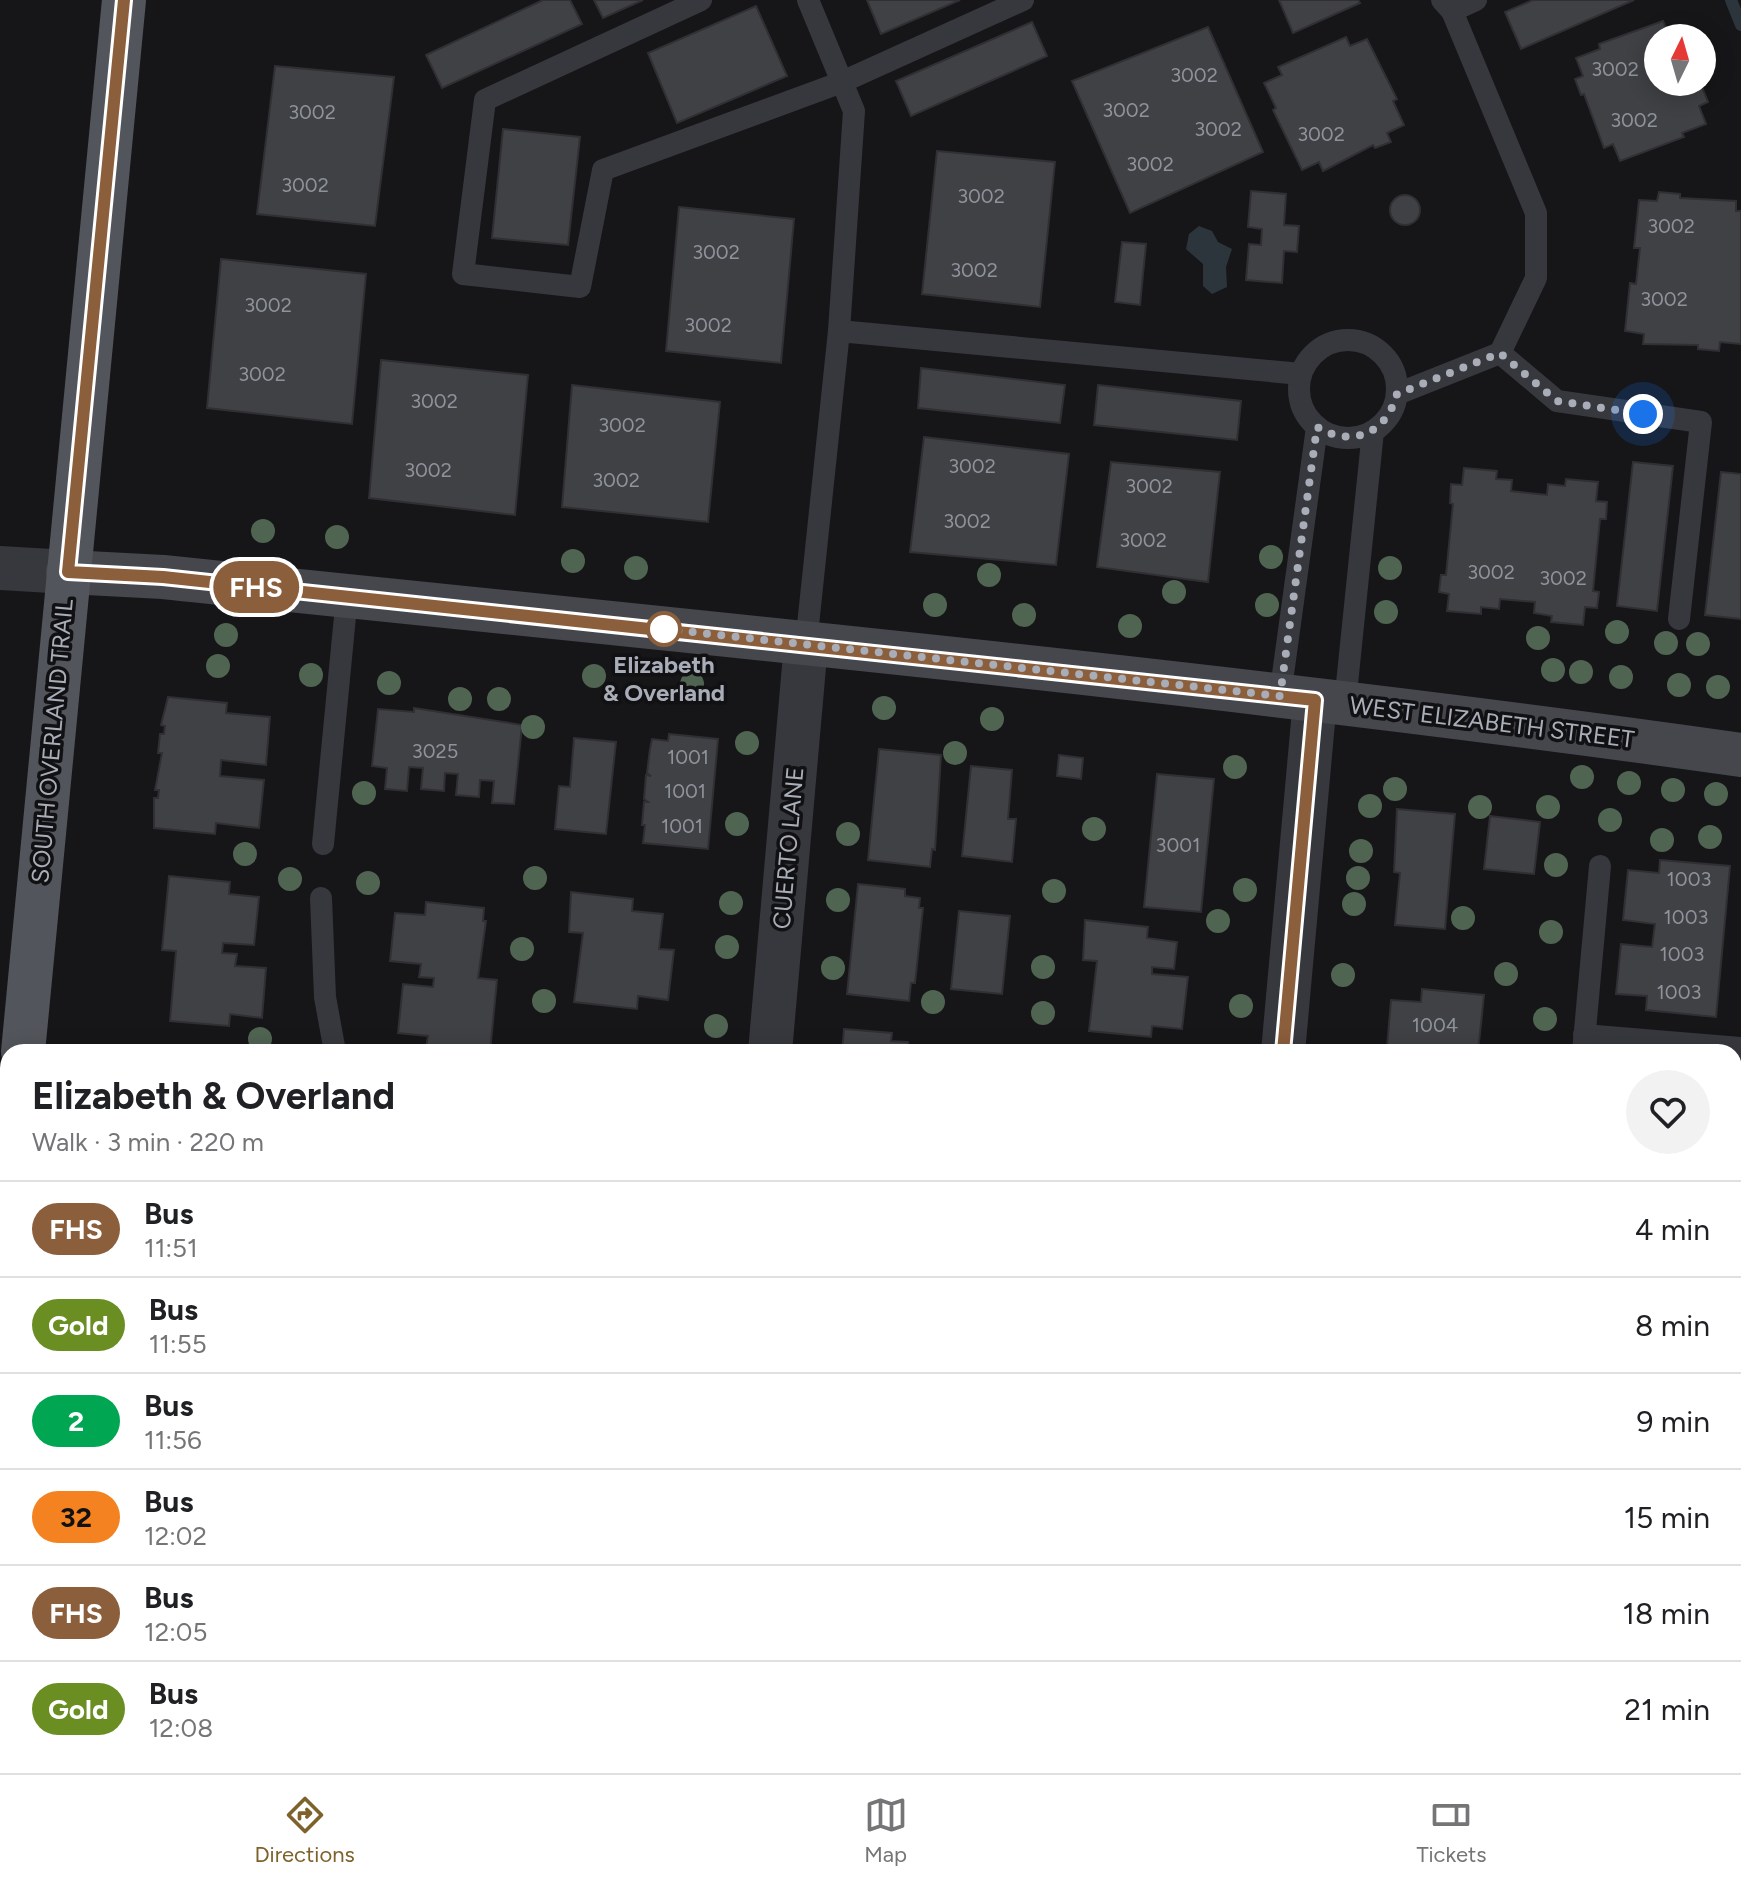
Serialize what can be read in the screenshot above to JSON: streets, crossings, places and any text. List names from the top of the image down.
{
  "streets": {
    "main road": ["WEST ELIZABETH STREET", "SOUTH OVERLAND TRAIL"],
    "street": ["CUERTO LANE"]
  },
  "crossings": [
    ["WEST ELIZABETH STREET", "SOUTH OVERLAND TRAIL"],
    ["WEST ELIZABETH STREET", "CUERTO LANE"]
  ],
  "places": ["Elizabeth & Overland"],
  "lines": ["bus line FHS"],
  "house_numbers": [
    "3002",
    "3002",
    "3002",
    "3002",
    "3002",
    "3002",
    "3002",
    "3002",
    "3002",
    "3002",
    "3002",
    "3002",
    "3002",
    "3002",
    "3002",
    "3002",
    "3002",
    "3002",
    "3002",
    "3002",
    "3002",
    "3002",
    "3002",
    "3002",
    "3002",
    "3002",
    "3002",
    "3025",
    "1001",
    "1001",
    "1001",
    "3001",
    "1003",
    "1003",
    "1003",
    "1003",
    "1004"
  ],
  "north": "top",
  "page": {
    "on_map": "FHS",
    "heading": ["Elizabeth & Overland", "Walk · 3 min · 220 m"],
    "list": [
      {
        "mark": "FHS",
        "name": "Bus",
        "note": "11:51",
        "value": "4 min"
      },
      {
        "mark": "Gold",
        "name": "Bus",
        "note": "11:55",
        "value": "8 min"
      },
      {
        "mark": "2",
        "name": "Bus",
        "note": "11:56",
        "value": "9 min"
      },
      {
        "mark": "32",
        "name": "Bus",
        "note": "12:02",
        "value": "15 min"
      },
      {
        "mark": "FHS",
        "name": "Bus",
        "note": "12:05",
        "value": "18 min"
      },
      {
        "mark": "Gold",
        "name": "Bus",
        "note": "12:08",
        "value": "21 min"
      }
    ],
    "tabs": ["Directions", "Map", "Tickets"]
  }
}
